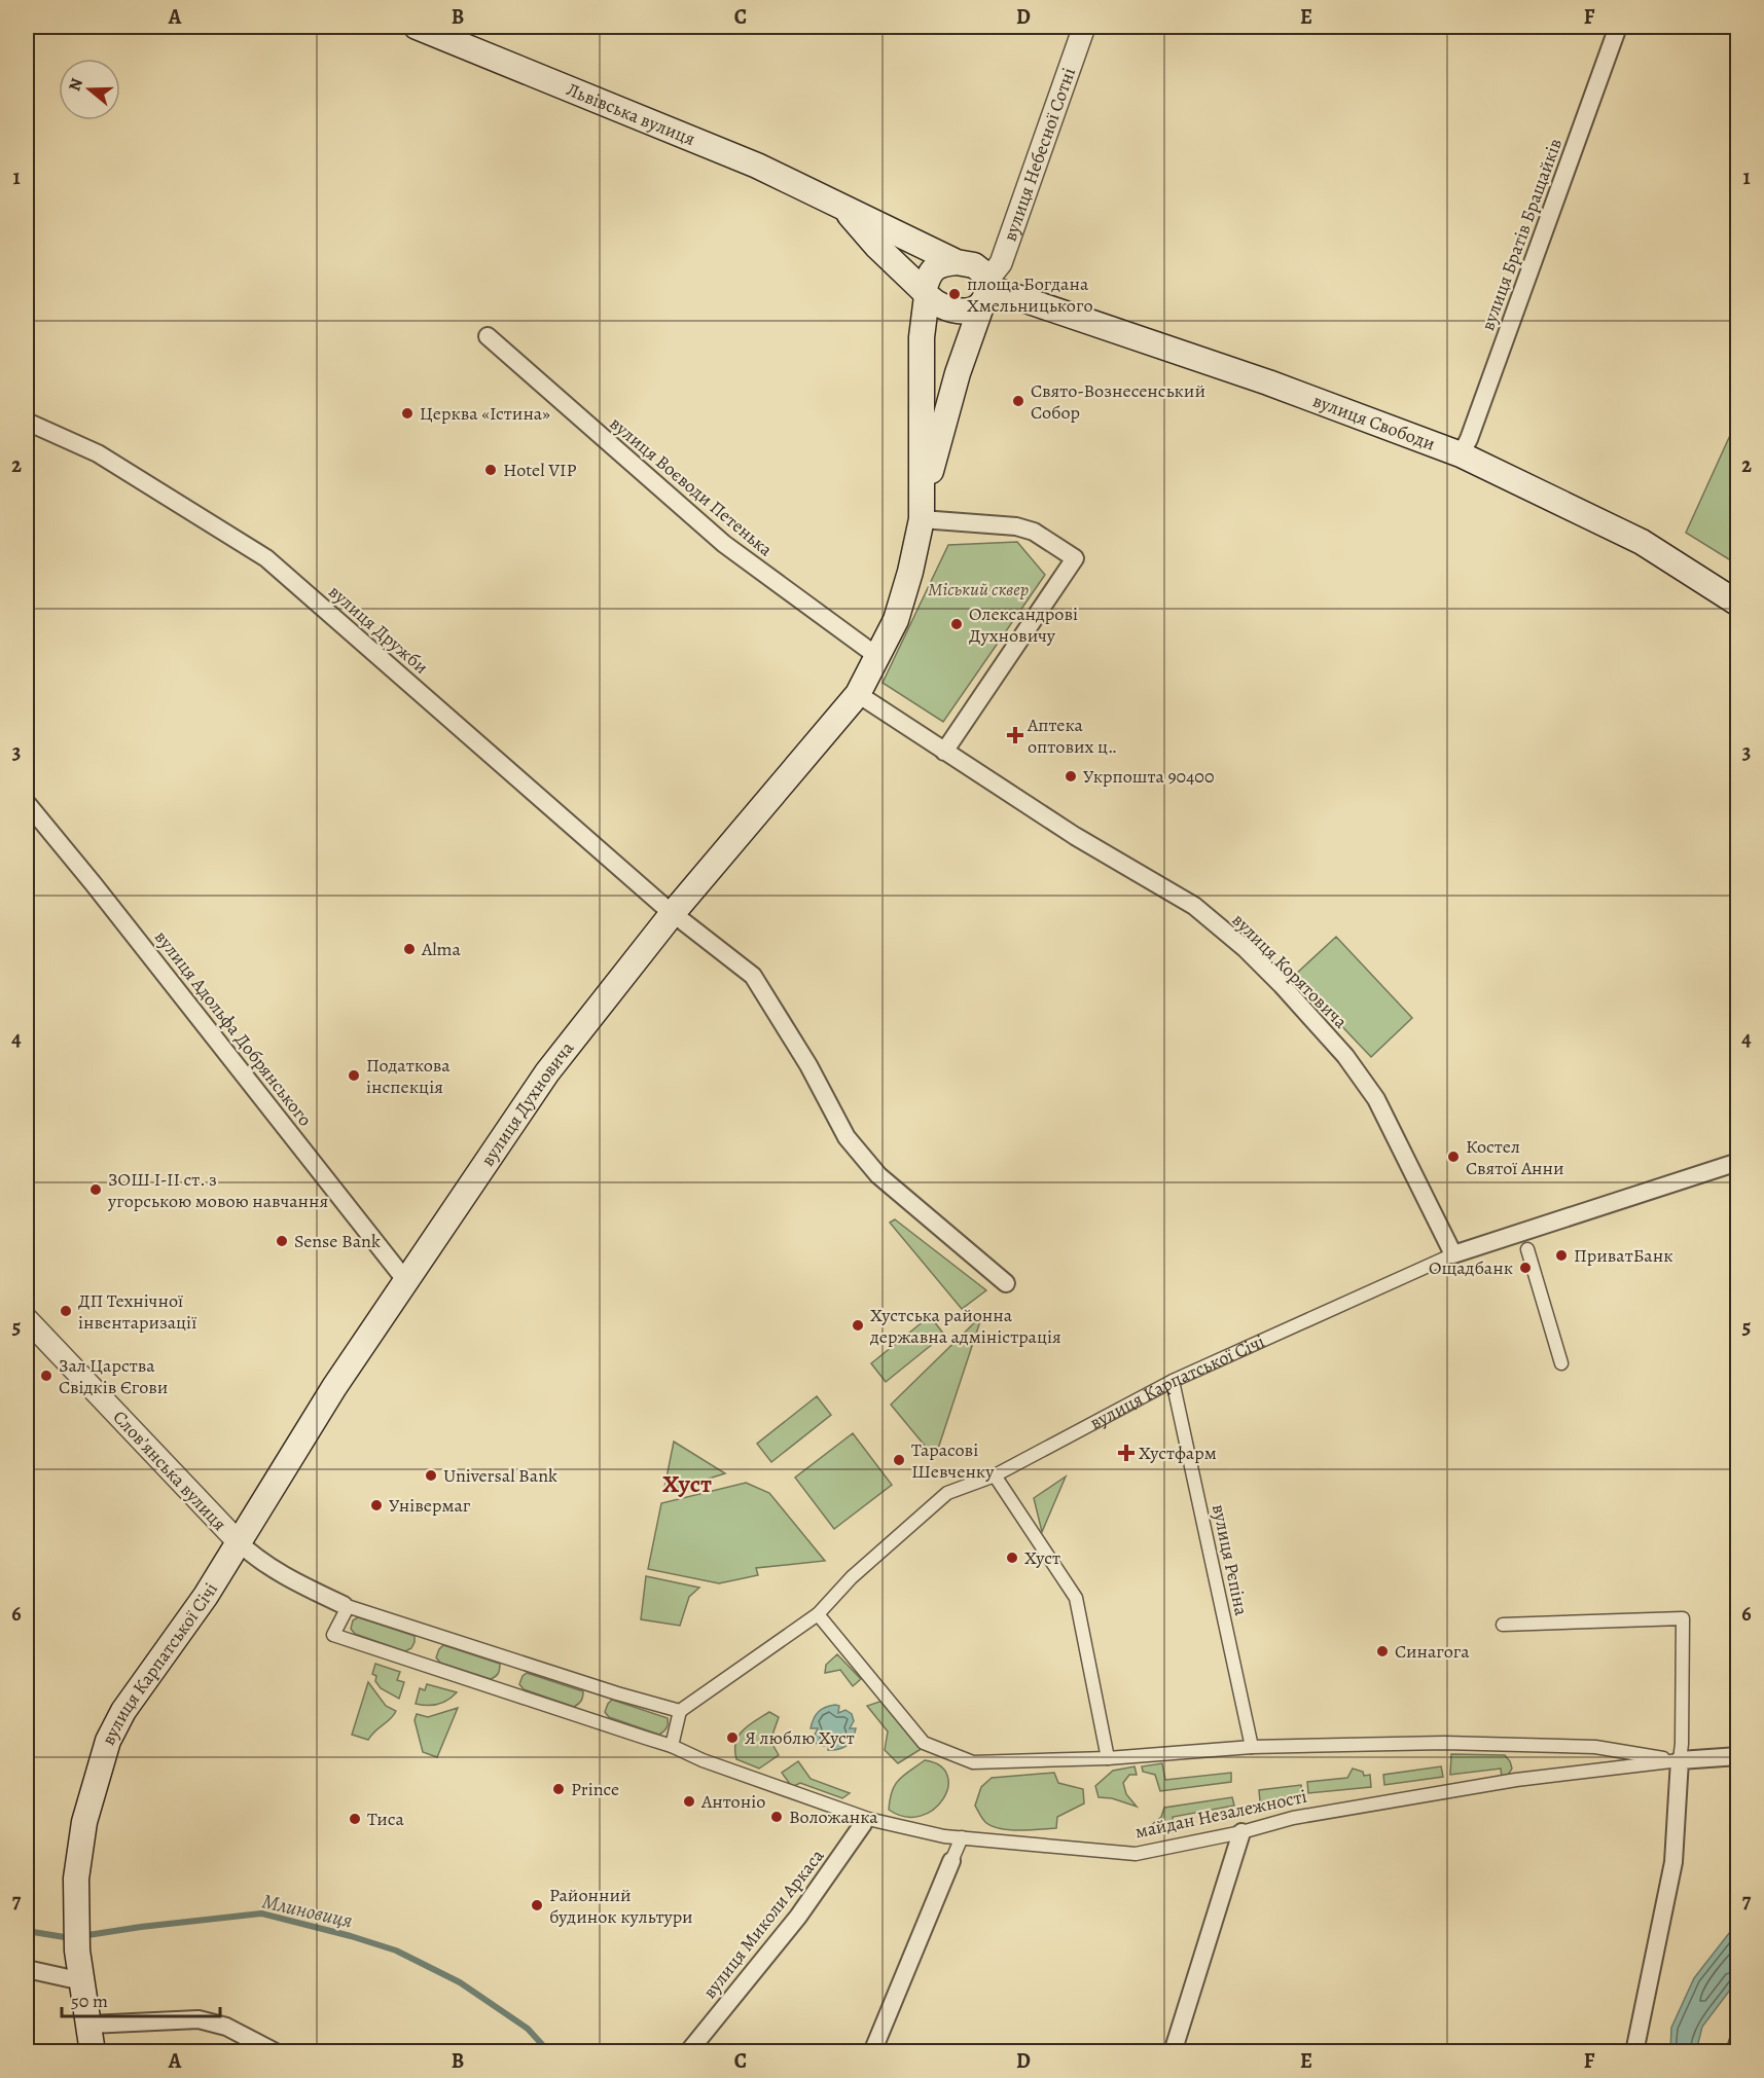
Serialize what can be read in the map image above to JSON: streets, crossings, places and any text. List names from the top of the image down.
{
  "streets": {
    "main road": [
      "Львівська вулиця",
      "вулиця Свободи",
      "вулиця Духновича",
      "вулиця Карпатської Січі"
    ],
    "street": [
      "вулиця Небесної Сотні",
      "вулиця Братів Бращайків",
      "вулиця Воєводи Петенька",
      "вулиця Дружби",
      "вулиця Корятовича",
      "вулиця Адольфа Добрянського",
      "Словʼянська вулиця",
      "вулиця Рєпіна",
      "майдан Незалежності",
      "вулиця Миколи Аркаса"
    ]
  },
  "crossings": [
    ["Львівська вулиця", "вулиця Небесної Сотні"],
    ["Львівська вулиця", "вулиця Свободи"],
    ["вулиця Небесної Сотні", "вулиця Свободи"],
    ["вулиця Братів Бращайків", "вулиця Свободи"],
    ["вулиця Дружби", "вулиця Духновича"],
    ["вулиця Корятовича", "вулиця Духновича"],
    ["вулиця Корятовича", "вулиця Карпатської Січі"],
    ["вулиця Адольфа Добрянського", "вулиця Духновича"],
    ["вулиця Духновича", "вулиця Карпатської Січі"],
    ["вулиця Духновича", "Словʼянська вулиця"],
    ["вулиця Карпатської Січі", "Словʼянська вулиця"],
    ["вулиця Карпатської Січі", "вулиця Рєпіна"],
    ["вулиця Карпатської Січі", "майдан Незалежності"],
    ["вулиця Рєпіна", "майдан Незалежності"],
    ["майдан Незалежності", "вулиця Миколи Аркаса"]
  ],
  "districts": ["Хуст"],
  "water": ["Млиновиця"],
  "parks": ["Міський сквер"],
  "places": {
    "other": [
      "площа Богдана Хмельницького",
      "Свято-Вознесенський Собор",
      "Церква «Істина»",
      "Hotel VIP",
      "Олександрові Духновичу",
      "Укрпошта 90400",
      "Alma",
      "Податкова інспекція",
      "Костел Святої Анни",
      "ЗОШ І-ІІ ст. з угорською мовою навчання",
      "Sense Bank",
      "ПриватБанк",
      "Ощадбанк",
      "ДП Технічної інвентаризації",
      "Хустська районна державна адміністрація",
      "Зал Царства Свідків Єгови",
      "Тарасові Шевченку",
      "Universal Bank",
      "Універмаг",
      "Хуст",
      "Синагога",
      "Я люблю Хуст",
      "Prince",
      "Антоніо",
      "Воложанка",
      "Тиса",
      "Районний будинок культури"
    ],
    "health": ["Аптека оптових ц‥", "Хустфарм"]
  },
  "scale_bar": "50 m",
  "north": "left",
  "grid": {
    "columns": [
      "A",
      "B",
      "C",
      "D",
      "E",
      "F"
    ],
    "rows": [
      "1",
      "2",
      "3",
      "4",
      "5",
      "6",
      "7"
    ]
  }
}
